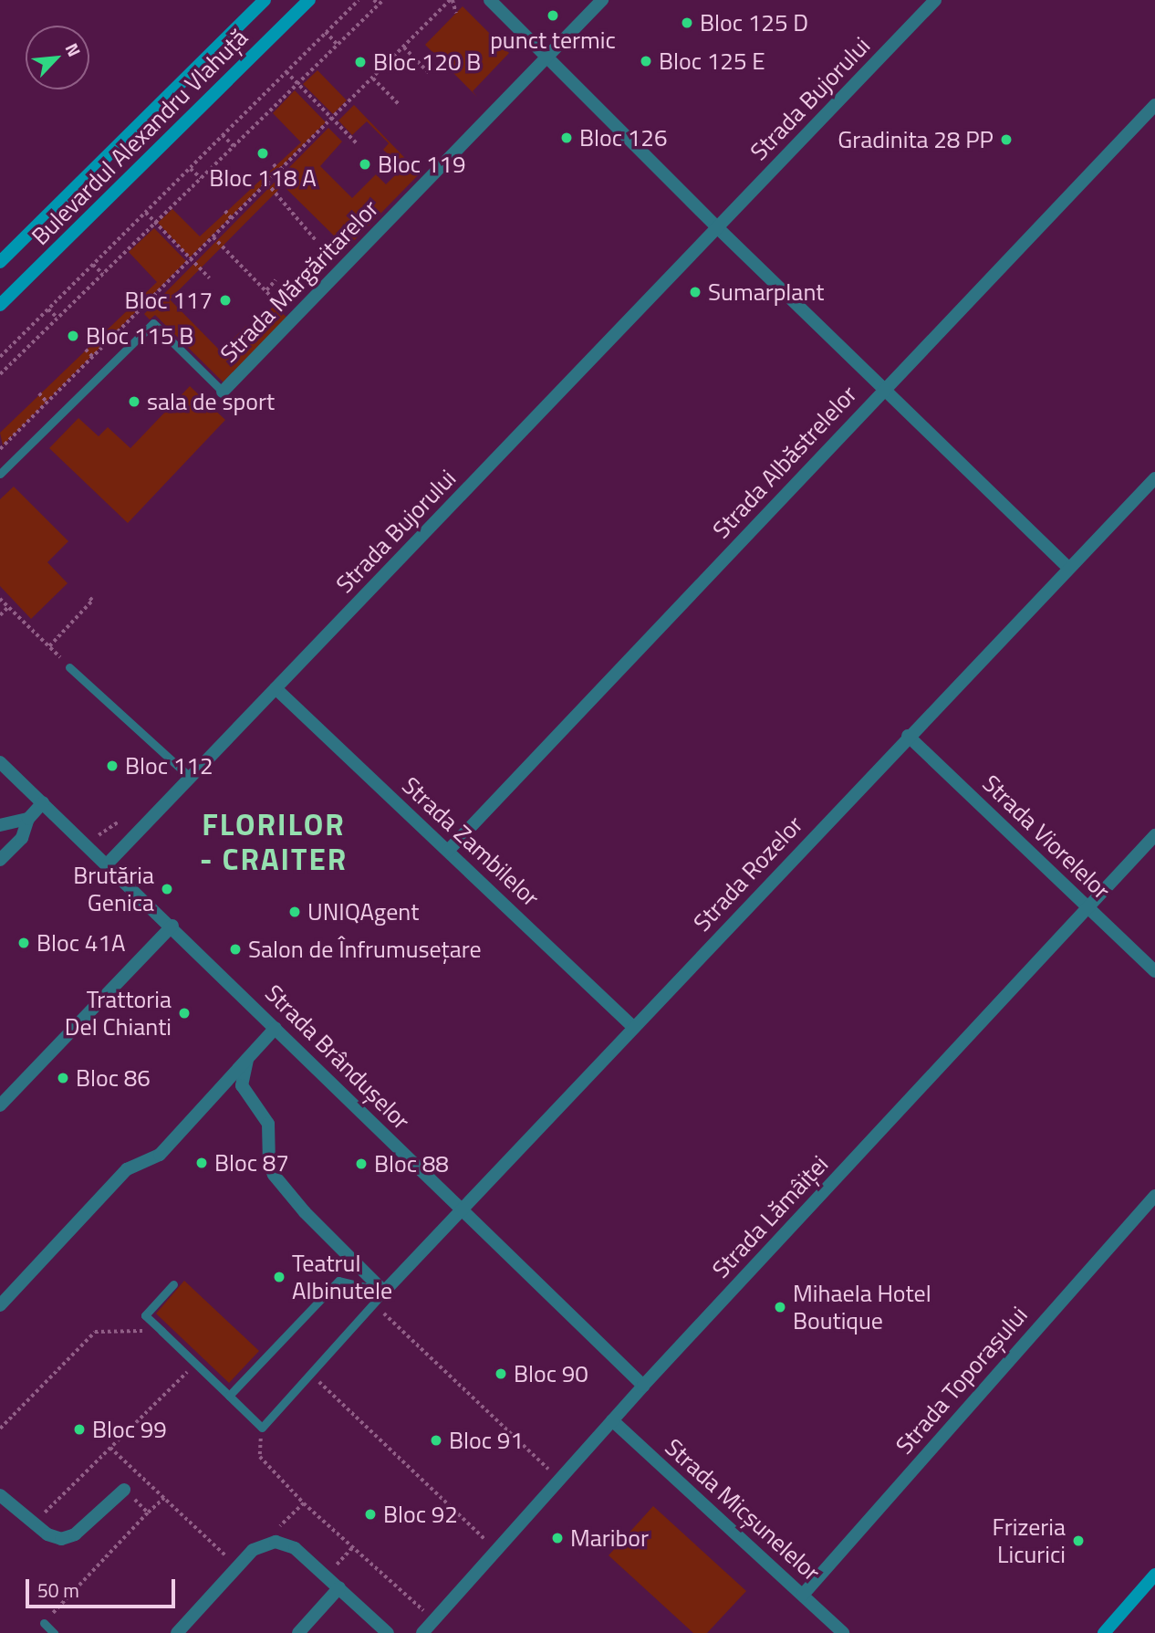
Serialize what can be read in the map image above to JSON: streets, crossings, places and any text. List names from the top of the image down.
{
  "streets": {
    "main road": ["Bulevardul Alexandru Vlahuță"],
    "street": [
      "Strada Bujorului",
      "Strada Mărgăritarelor",
      "Strada Albăstrelelor",
      "Strada Viorelelor",
      "Strada Zambilelor",
      "Strada Rozelor",
      "Strada Brândușelor",
      "Strada Lămâiței",
      "Strada Toporașului",
      "Strada Micșunelelor"
    ]
  },
  "crossings": [
    ["Strada Bujorului", "Strada Zambilelor"],
    ["Strada Bujorului", "Strada Brândușelor"],
    ["Strada Albăstrelelor", "Strada Zambilelor"],
    ["Strada Viorelelor", "Strada Rozelor"],
    ["Strada Viorelelor", "Strada Lămâiței"],
    ["Strada Zambilelor", "Strada Rozelor"],
    ["Strada Rozelor", "Strada Brândușelor"],
    ["Strada Brândușelor", "Strada Lămâiței"],
    ["Strada Lămâiței", "Strada Micșunelelor"],
    ["Strada Toporașului", "Strada Micșunelelor"]
  ],
  "districts": ["FLORILOR - CRAITER"],
  "places": [
    "punct termic",
    "Bloc 125 D",
    "Bloc 125 E",
    "Bloc 120 B",
    "Bloc 126",
    "Gradinita 28 PP",
    "Bloc 118 A",
    "Bloc 119",
    "Sumarplant",
    "Bloc 117",
    "Bloc 115 B",
    "sala de sport",
    "Bloc 112",
    "Brutăria Genica",
    "UNIQAgent",
    "Bloc 41A",
    "Salon de Înfrumusețare",
    "Trattoria Del Chianti",
    "Bloc 86",
    "Bloc 87",
    "Bloc 88",
    "Teatrul Albinutele",
    "Mihaela Hotel Boutique",
    "Bloc 90",
    "Bloc 99",
    "Bloc 91",
    "Bloc 92",
    "Maribor",
    "Frizeria Licurici"
  ],
  "scale_bar": "50 m",
  "north": "top right"
}
